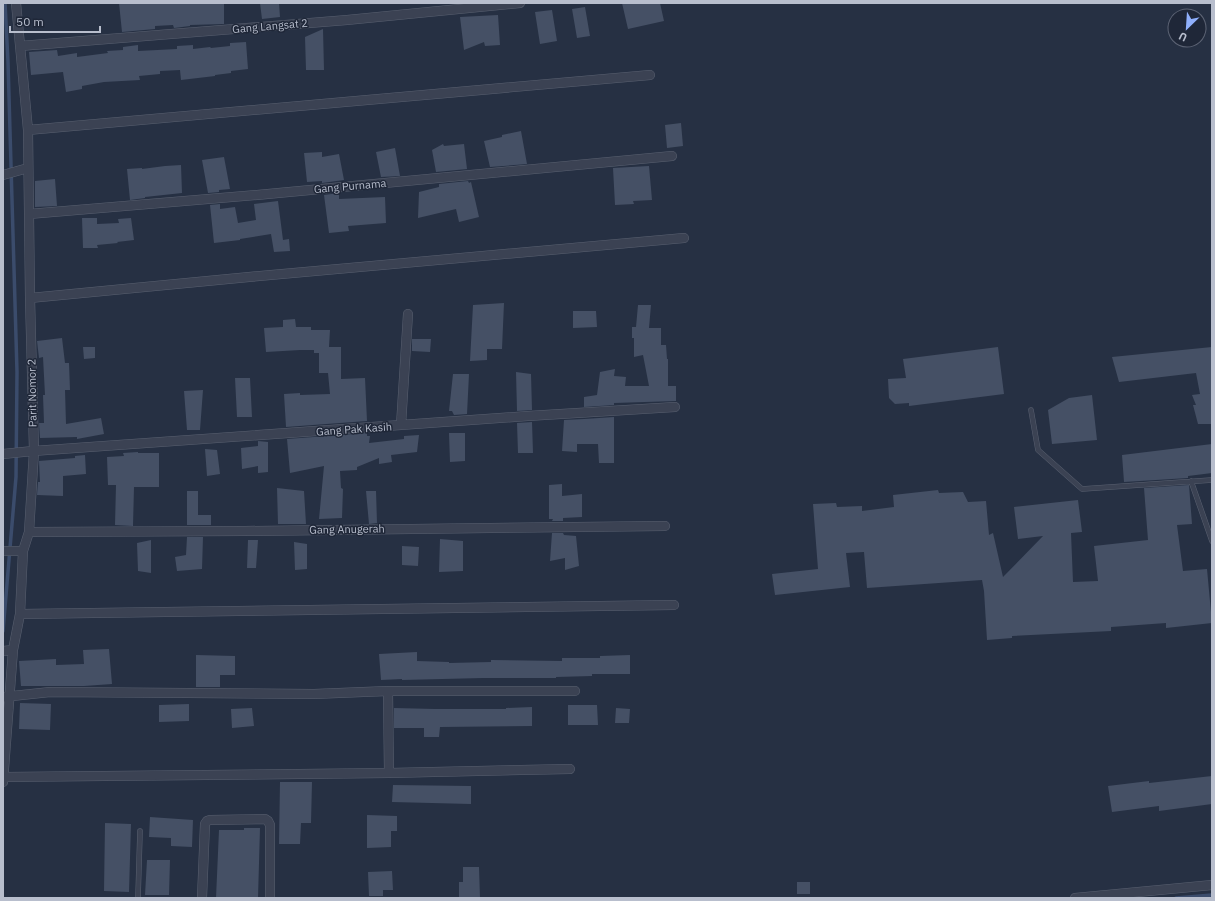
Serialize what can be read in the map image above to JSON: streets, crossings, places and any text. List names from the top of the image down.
{
  "streets": {
    "street": [
      "Gang Langsat 2",
      "Gang Purnama",
      "Parit Nomor 2",
      "Gang Pak Kasih",
      "Gang Anugerah"
    ]
  },
  "crossings": [
    ["Gang Langsat 2", "Parit Nomor 2"],
    ["Gang Purnama", "Parit Nomor 2"],
    ["Parit Nomor 2", "Gang Pak Kasih"],
    ["Parit Nomor 2", "Gang Anugerah"]
  ],
  "scale_bar": "50 m",
  "north": "bottom left"
}
